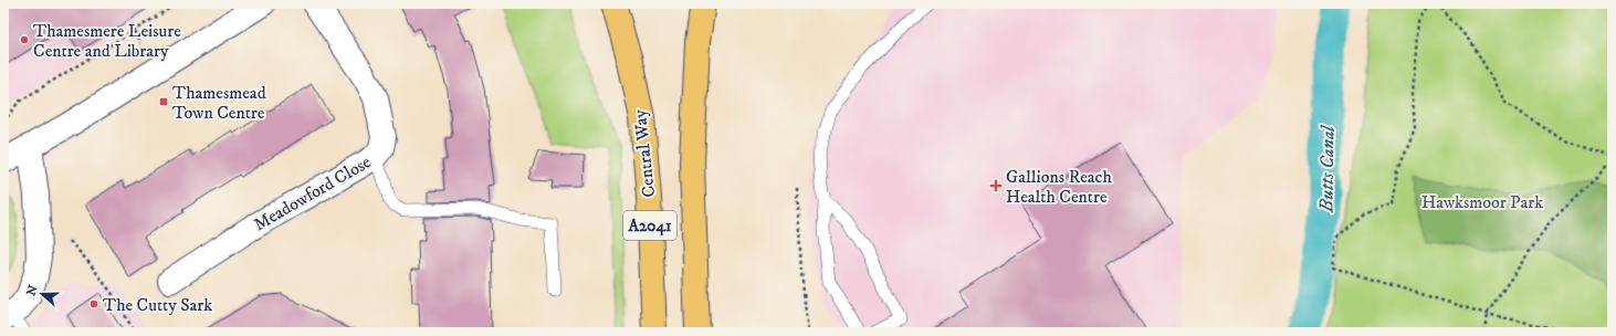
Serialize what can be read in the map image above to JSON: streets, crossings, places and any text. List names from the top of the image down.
{
  "streets": {
    "main road": ["Central Way", "A2041"],
    "street": ["Meadowford Close"]
  },
  "water": ["Butts Canal"],
  "parks": ["Hawksmoor Park"],
  "places": {
    "other": ["Thamesmere Leisure Centre and Library", "The Cutty Sark"],
    "transit": ["Thamesmead Town Centre"],
    "health": ["Gallions Reach Health Centre"]
  },
  "north": "left"
}
